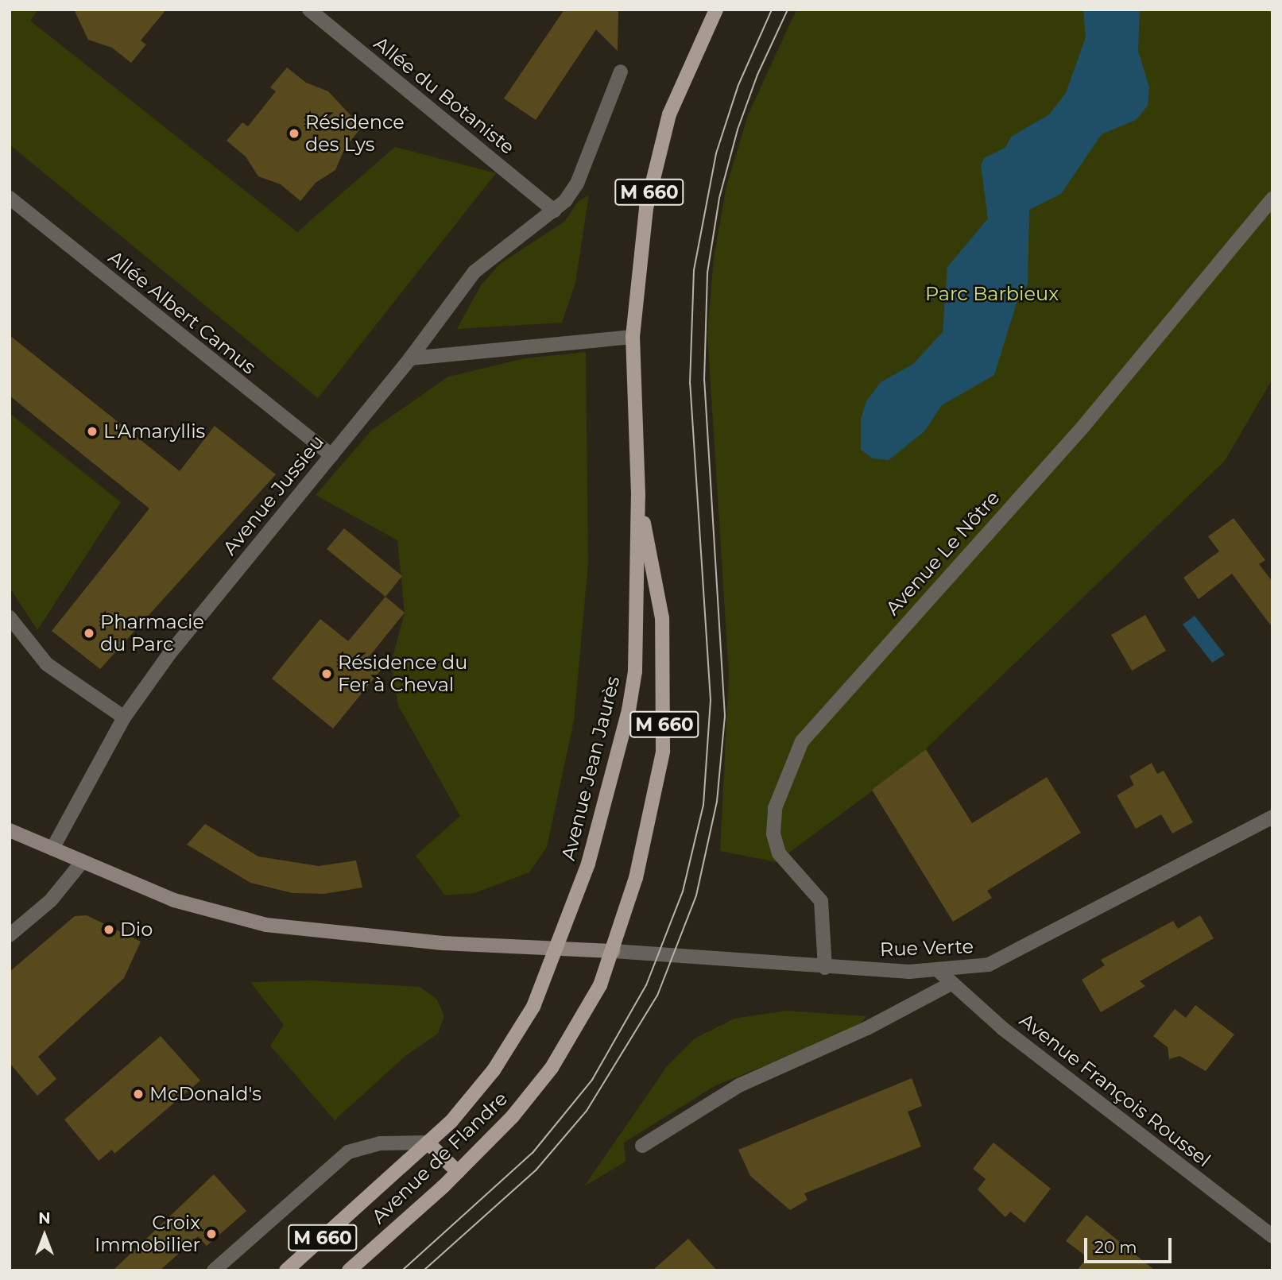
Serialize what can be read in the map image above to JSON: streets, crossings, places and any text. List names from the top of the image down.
{
  "streets": {
    "main road": ["M 660", "Avenue Jean Jaurès", "Avenue de Flandre"],
    "street": [
      "Allée du Botaniste",
      "Allée Albert Camus",
      "Avenue Jussieu",
      "Avenue Le Nôtre",
      "Rue Verte",
      "Avenue François Roussel"
    ]
  },
  "crossings": [
    ["Allée du Botaniste", "Avenue Jussieu"],
    ["Allée Albert Camus", "Avenue Jussieu"],
    ["Avenue Le Nôtre", "Rue Verte"],
    ["Avenue Jean Jaurès", "Rue Verte"],
    ["Avenue Jean Jaurès", "Avenue de Flandre"],
    ["Rue Verte", "Avenue François Roussel"],
    ["Rue Verte", "Avenue de Flandre"]
  ],
  "parks": ["Parc Barbieux"],
  "places": [
    "Résidence des Lys",
    "L'Amaryllis",
    "Pharmacie du Parc",
    "Résidence du Fer à Cheval",
    "Dio",
    "McDonald's",
    "Croix Immobilier"
  ],
  "scale_bar": "20 m",
  "north": "top"
}
